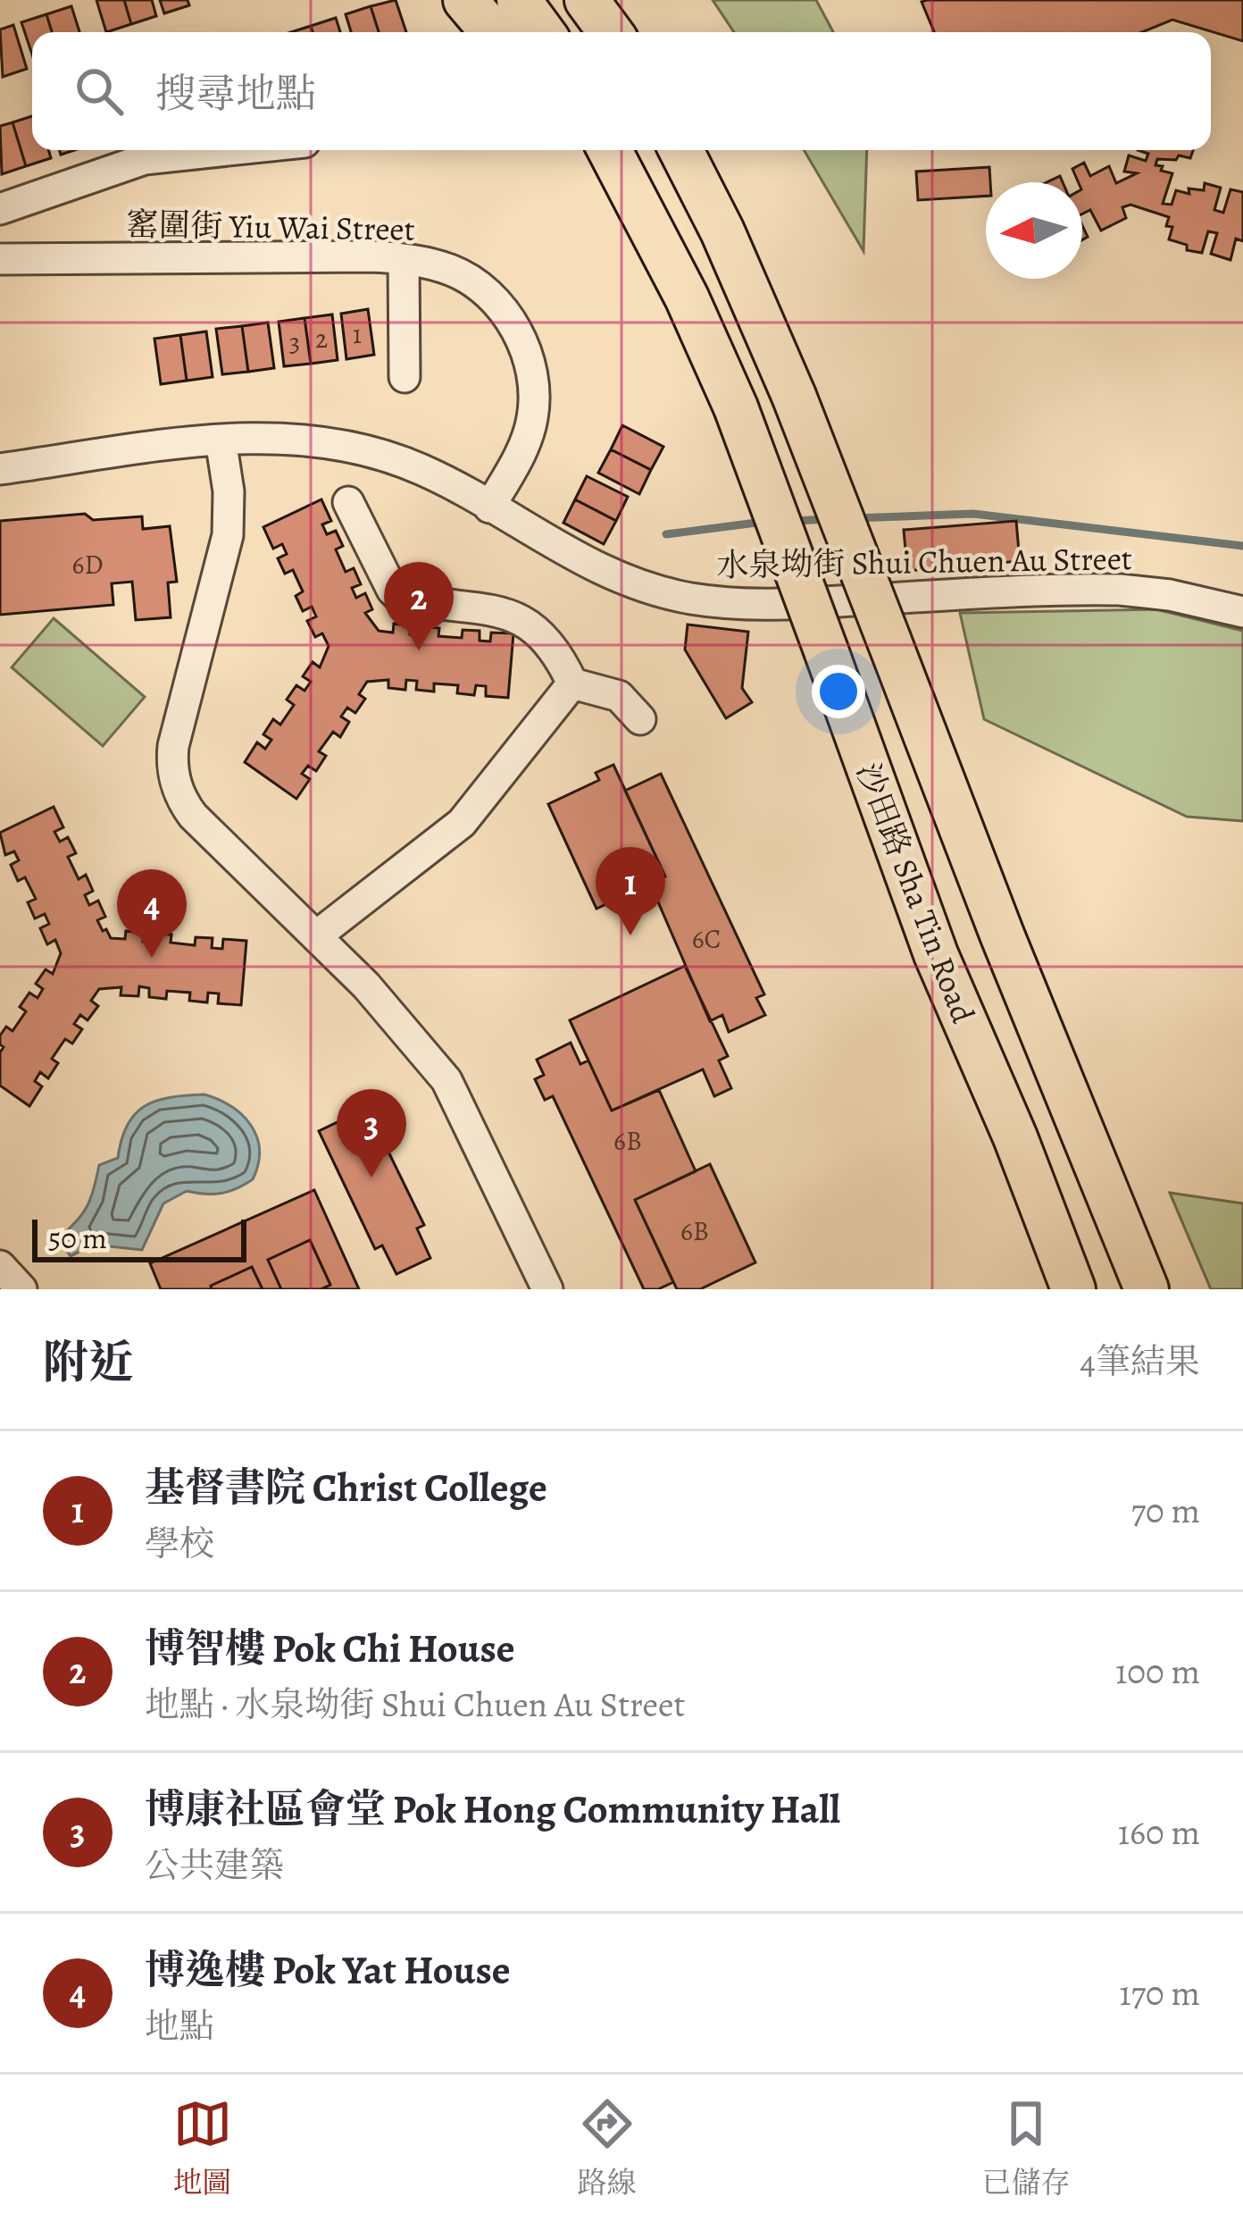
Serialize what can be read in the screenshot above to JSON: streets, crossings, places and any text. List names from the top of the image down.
{
  "streets": {
    "highway": ["沙田路 Sha Tin Road"],
    "street": ["窰圍街 Yiu Wai Street", "水泉坳街 Shui Chuen Au Street"]
  },
  "crossings": [
    ["窰圍街 Yiu Wai Street", "水泉坳街 Shui Chuen Au Street"]
  ],
  "house_numbers": [
    "1",
    "2",
    "3",
    "6D",
    "6C",
    "6B",
    "6B"
  ],
  "scale_bar": "50 m",
  "north": "left",
  "page": {
    "search": "搜尋地點",
    "pins": [
      "2",
      "1",
      "4",
      "3"
    ],
    "scale": "50 m",
    "heading": ["附近", "4筆結果"],
    "list": [
      {
        "mark": "1",
        "name": "基督書院 Christ College",
        "note": "學校",
        "value": "70 m"
      },
      {
        "mark": "2",
        "name": "博智樓 Pok Chi House",
        "note": "地點 · 水泉坳街 Shui Chuen Au Street",
        "value": "100 m"
      },
      {
        "mark": "3",
        "name": "博康社區會堂 Pok Hong Community Hall",
        "note": "公共建築",
        "value": "160 m"
      },
      {
        "mark": "4",
        "name": "博逸樓 Pok Yat House",
        "note": "地點",
        "value": "170 m"
      }
    ],
    "nav": ["地圖", "路線", "已儲存"]
  }
}
